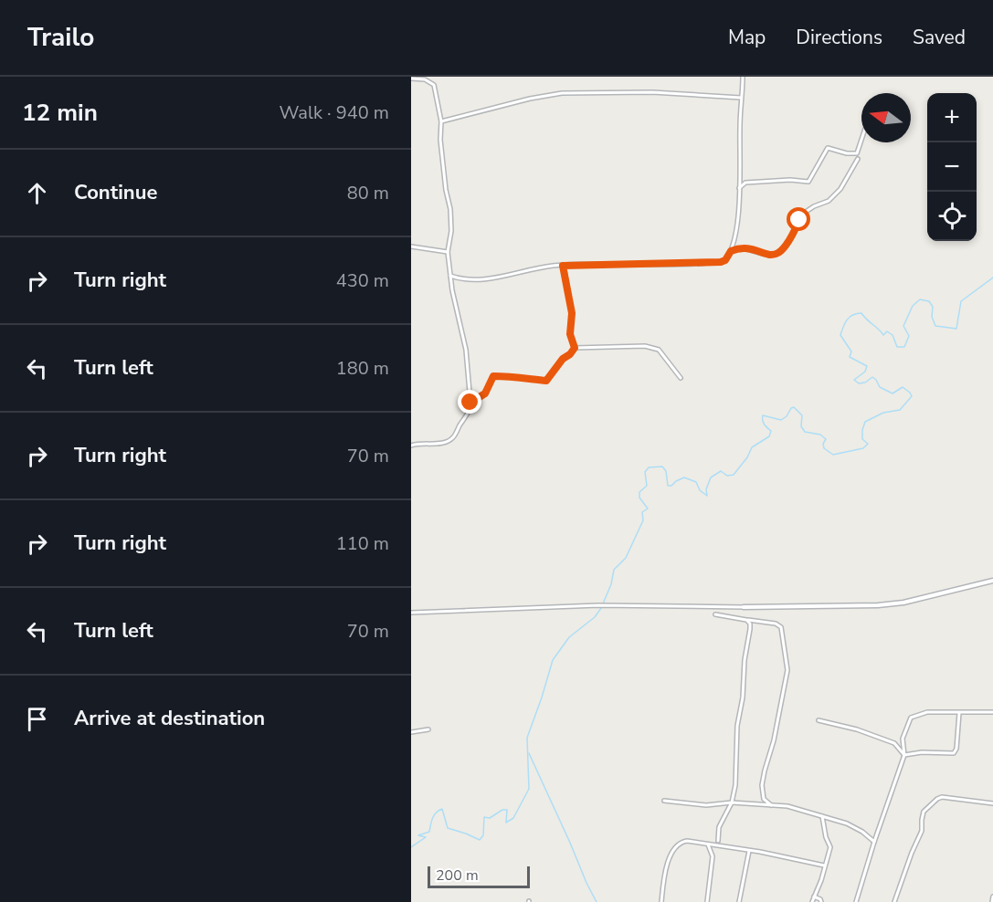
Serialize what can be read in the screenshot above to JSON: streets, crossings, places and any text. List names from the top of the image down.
{
  "scale_bar": "200 m",
  "north": "left",
  "page": {
    "header": "Trailo",
    "nav": ["Map", "Directions", "Saved"],
    "heading": ["12 min", "Walk · 940 m"],
    "map_buttons": ["+", "−"],
    "list": [
      ["Continue", "80 m"],
      ["Turn right", "430 m"],
      ["Turn left", "180 m"],
      ["Turn right", "70 m"],
      ["Turn right", "110 m"],
      ["Turn left", "70 m"],
      "Arrive at destination"
    ],
    "scale": "200 m"
  }
}
